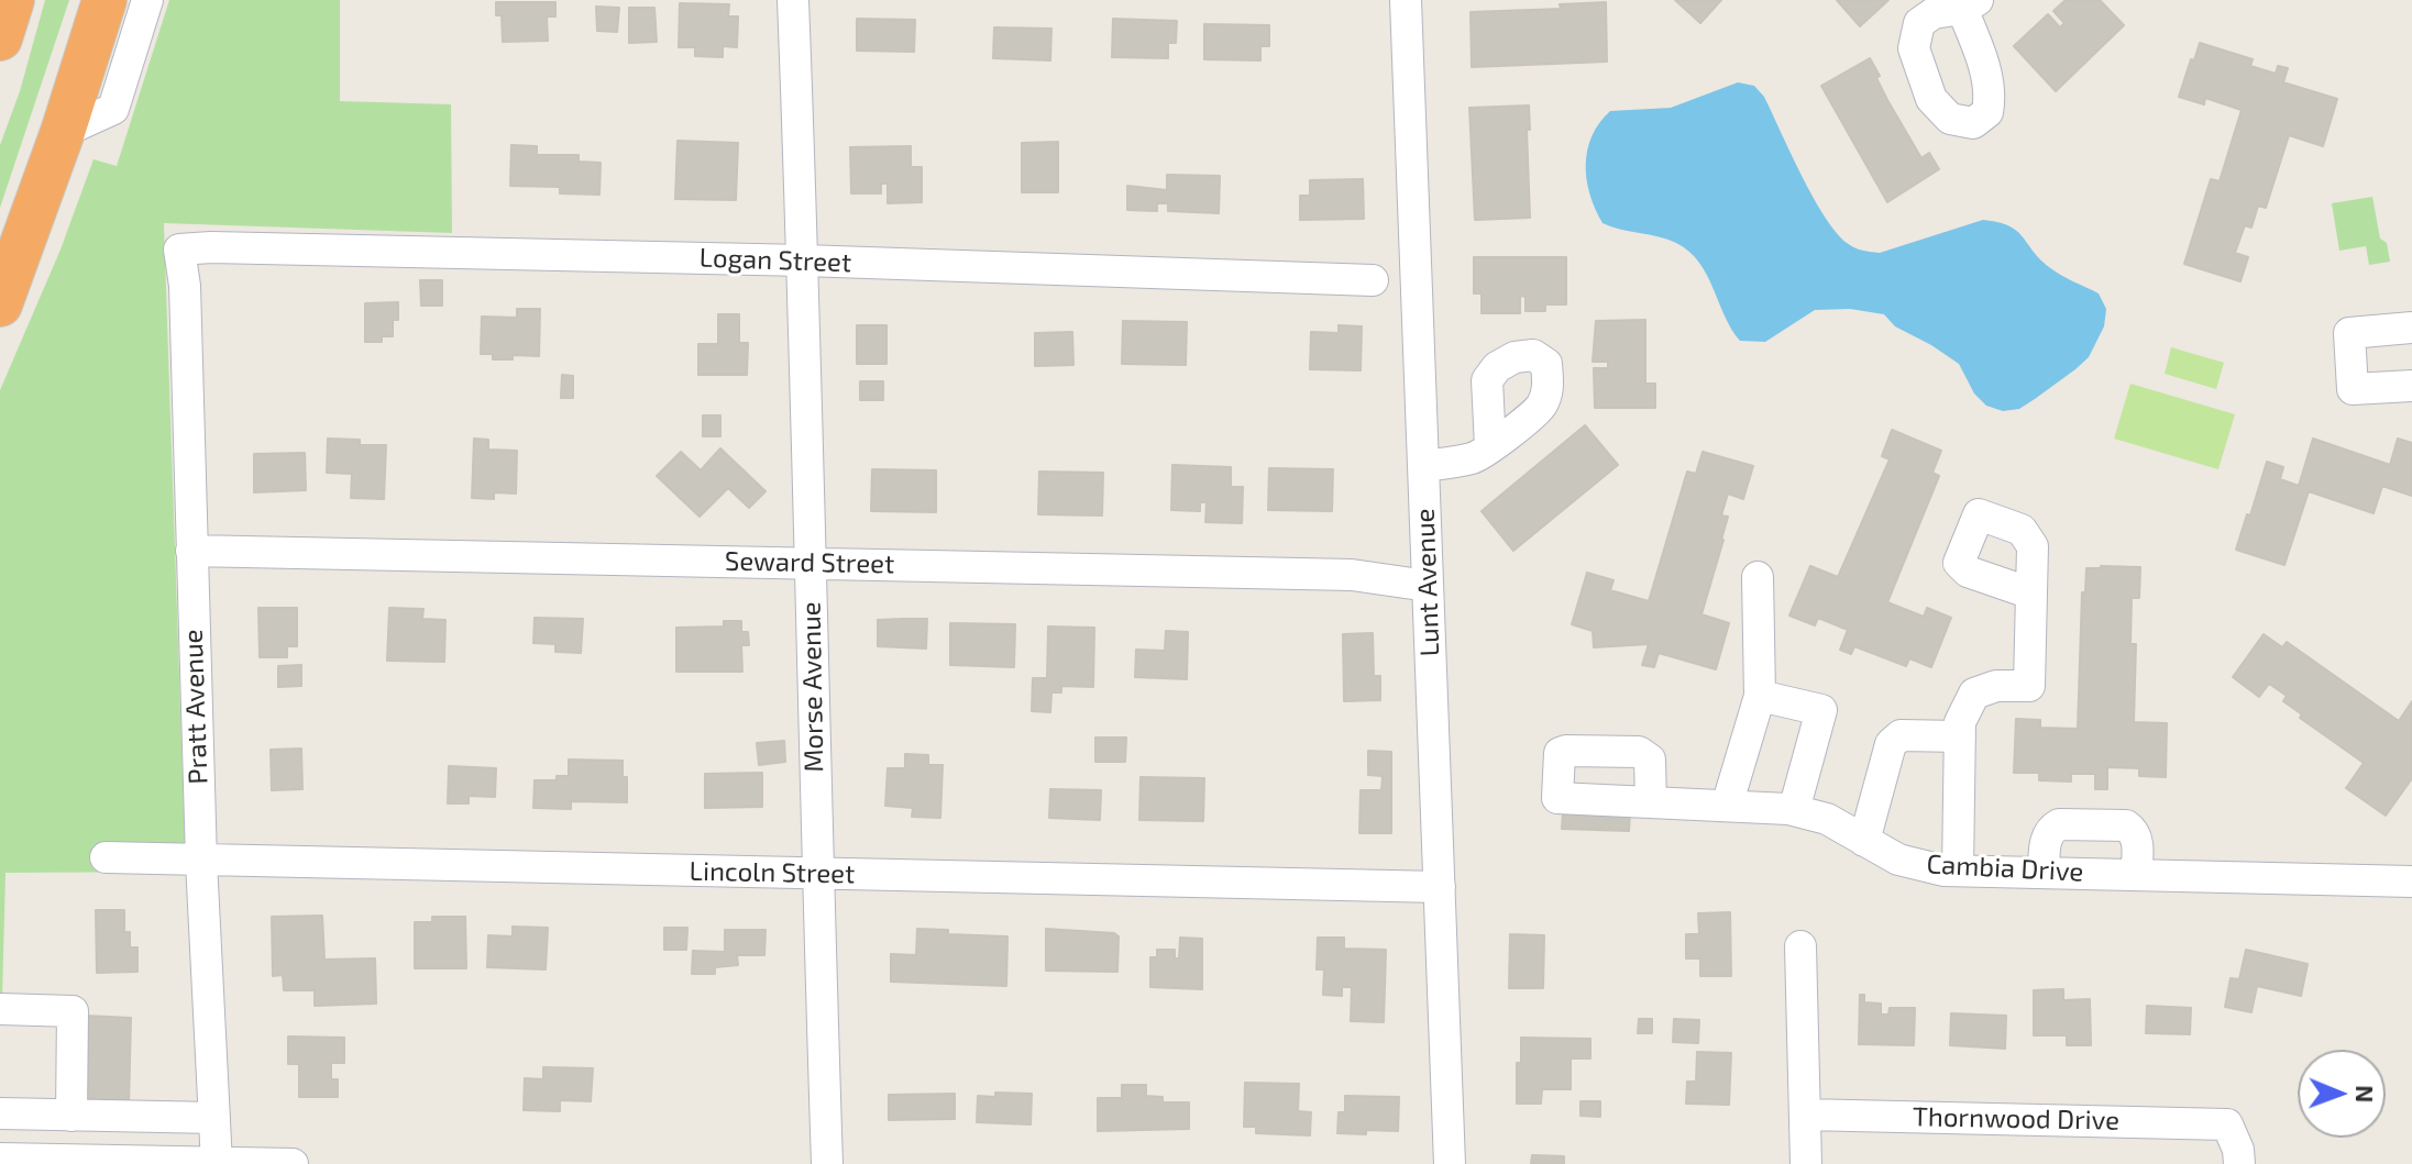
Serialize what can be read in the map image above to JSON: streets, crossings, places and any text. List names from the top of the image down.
{
  "streets": {
    "street": [
      "Logan Street",
      "Seward Street",
      "Lunt Avenue",
      "Morse Avenue",
      "Pratt Avenue",
      "Cambia Drive",
      "Lincoln Street",
      "Thornwood Drive"
    ]
  },
  "crossings": [
    ["Logan Street", "Morse Avenue"],
    ["Logan Street", "Pratt Avenue"],
    ["Seward Street", "Lunt Avenue"],
    ["Seward Street", "Morse Avenue"],
    ["Seward Street", "Pratt Avenue"],
    ["Lunt Avenue", "Lincoln Street"],
    ["Morse Avenue", "Lincoln Street"],
    ["Pratt Avenue", "Lincoln Street"]
  ],
  "north": "right"
}
